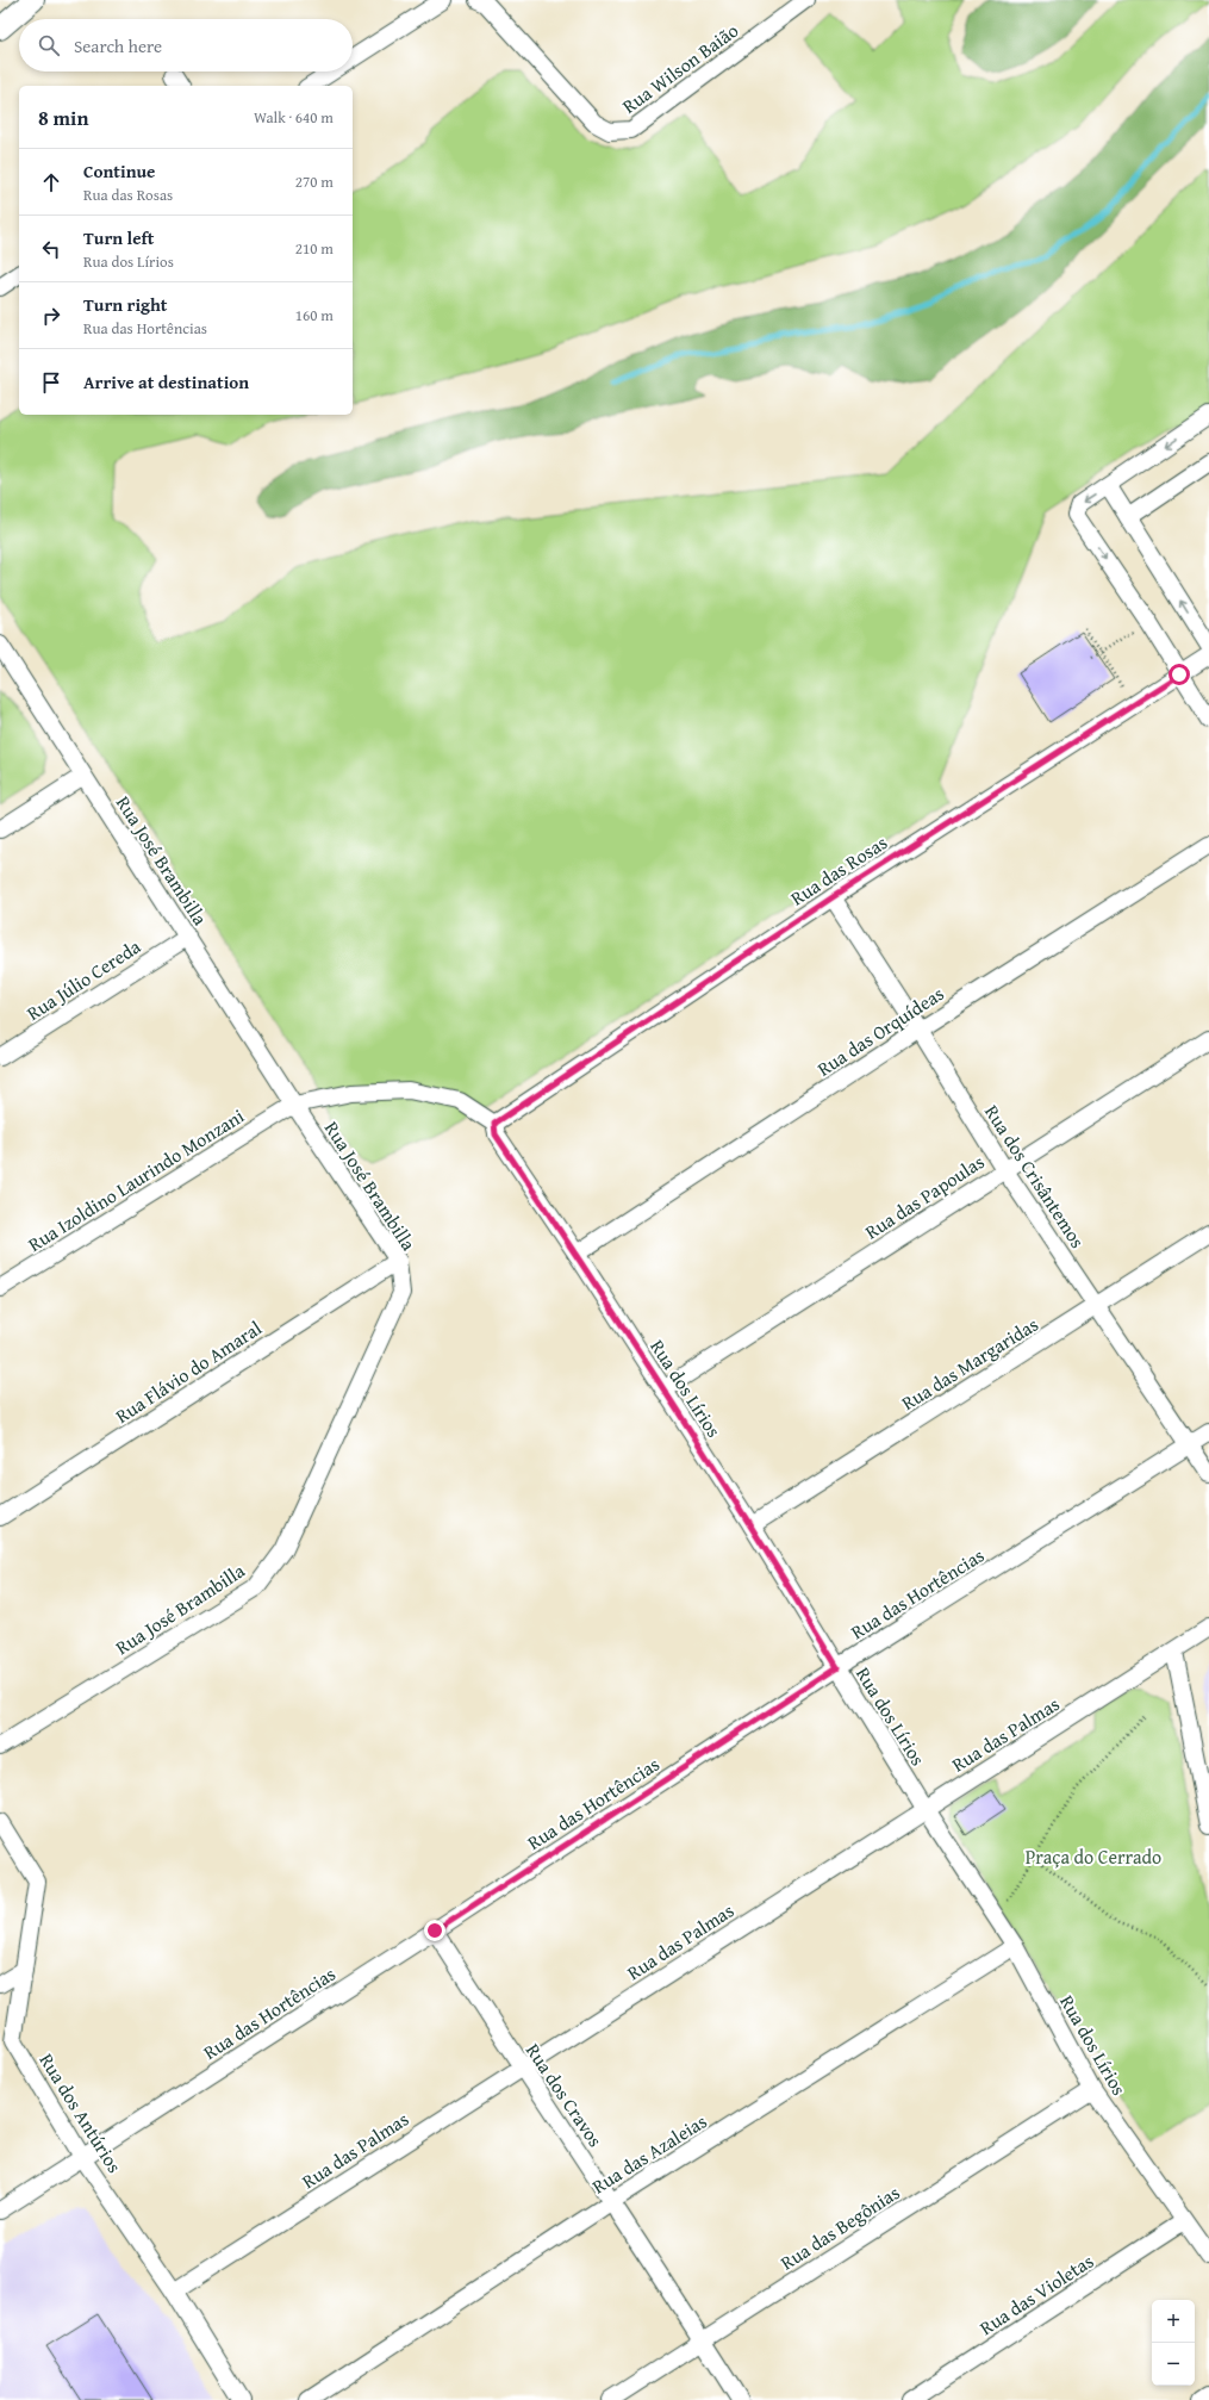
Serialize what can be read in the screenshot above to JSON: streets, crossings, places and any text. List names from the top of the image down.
{
  "streets": {
    "street": [
      "Rua Wilson Baião",
      "Rua José Brambilla",
      "Rua das Rosas",
      "Rua Júlio Cereda",
      "Rua das Orquídeas",
      "Rua dos Crisântemos",
      "Rua Izoldino Laurindo Monzani",
      "Rua das Papoulas",
      "Rua das Margaridas",
      "Rua Flávio do Amaral",
      "Rua dos Lírios",
      "Rua das Hortências",
      "Rua das Palmas",
      "Rua dos Cravos",
      "Rua dos Antúrios",
      "Rua das Azaleias",
      "Rua das Begônias",
      "Rua das Violetas"
    ]
  },
  "crossings": [
    ["Rua José Brambilla", "Rua Júlio Cereda"],
    ["Rua José Brambilla", "Rua Izoldino Laurindo Monzani"],
    ["Rua José Brambilla", "Rua Flávio do Amaral"],
    ["Rua das Rosas", "Rua dos Crisântemos"],
    ["Rua das Rosas", "Rua dos Lírios"],
    ["Rua das Orquídeas", "Rua dos Crisântemos"],
    ["Rua das Orquídeas", "Rua dos Lírios"],
    ["Rua dos Crisântemos", "Rua das Papoulas"],
    ["Rua dos Crisântemos", "Rua das Margaridas"],
    ["Rua dos Crisântemos", "Rua das Hortências"],
    ["Rua das Papoulas", "Rua dos Lírios"],
    ["Rua das Margaridas", "Rua dos Lírios"],
    ["Rua dos Lírios", "Rua das Hortências"],
    ["Rua dos Lírios", "Rua das Palmas"],
    ["Rua dos Lírios", "Rua das Azaleias"],
    ["Rua dos Lírios", "Rua das Begônias"],
    ["Rua dos Lírios", "Rua das Violetas"],
    ["Rua das Hortências", "Rua dos Cravos"],
    ["Rua das Hortências", "Rua dos Antúrios"],
    ["Rua das Palmas", "Rua dos Cravos"],
    ["Rua das Palmas", "Rua dos Antúrios"],
    ["Rua dos Cravos", "Rua das Azaleias"],
    ["Rua dos Cravos", "Rua das Begônias"]
  ],
  "parks": ["Praça do Cerrado"],
  "page": {
    "search": "Search here",
    "heading": ["8 min", "Walk · 640 m"],
    "list": [
      ["Continue", "Rua das Rosas", "270 m"],
      ["Turn left", "Rua dos Lírios", "210 m"],
      ["Turn right", "Rua das Hortências", "160 m"],
      "Arrive at destination"
    ],
    "map_buttons": ["+", "−"]
  }
}
